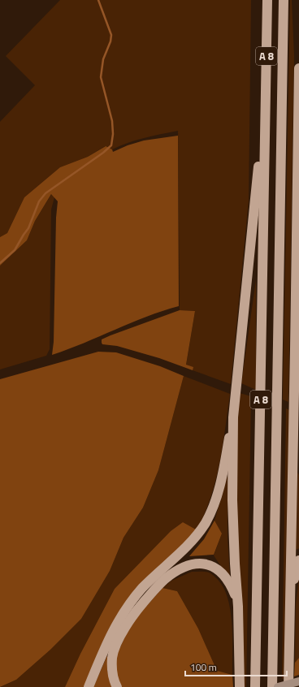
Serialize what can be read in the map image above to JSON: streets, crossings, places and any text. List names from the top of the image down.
{
  "streets": {
    "highway": ["A 8"]
  },
  "scale_bar": "100 m"
}
